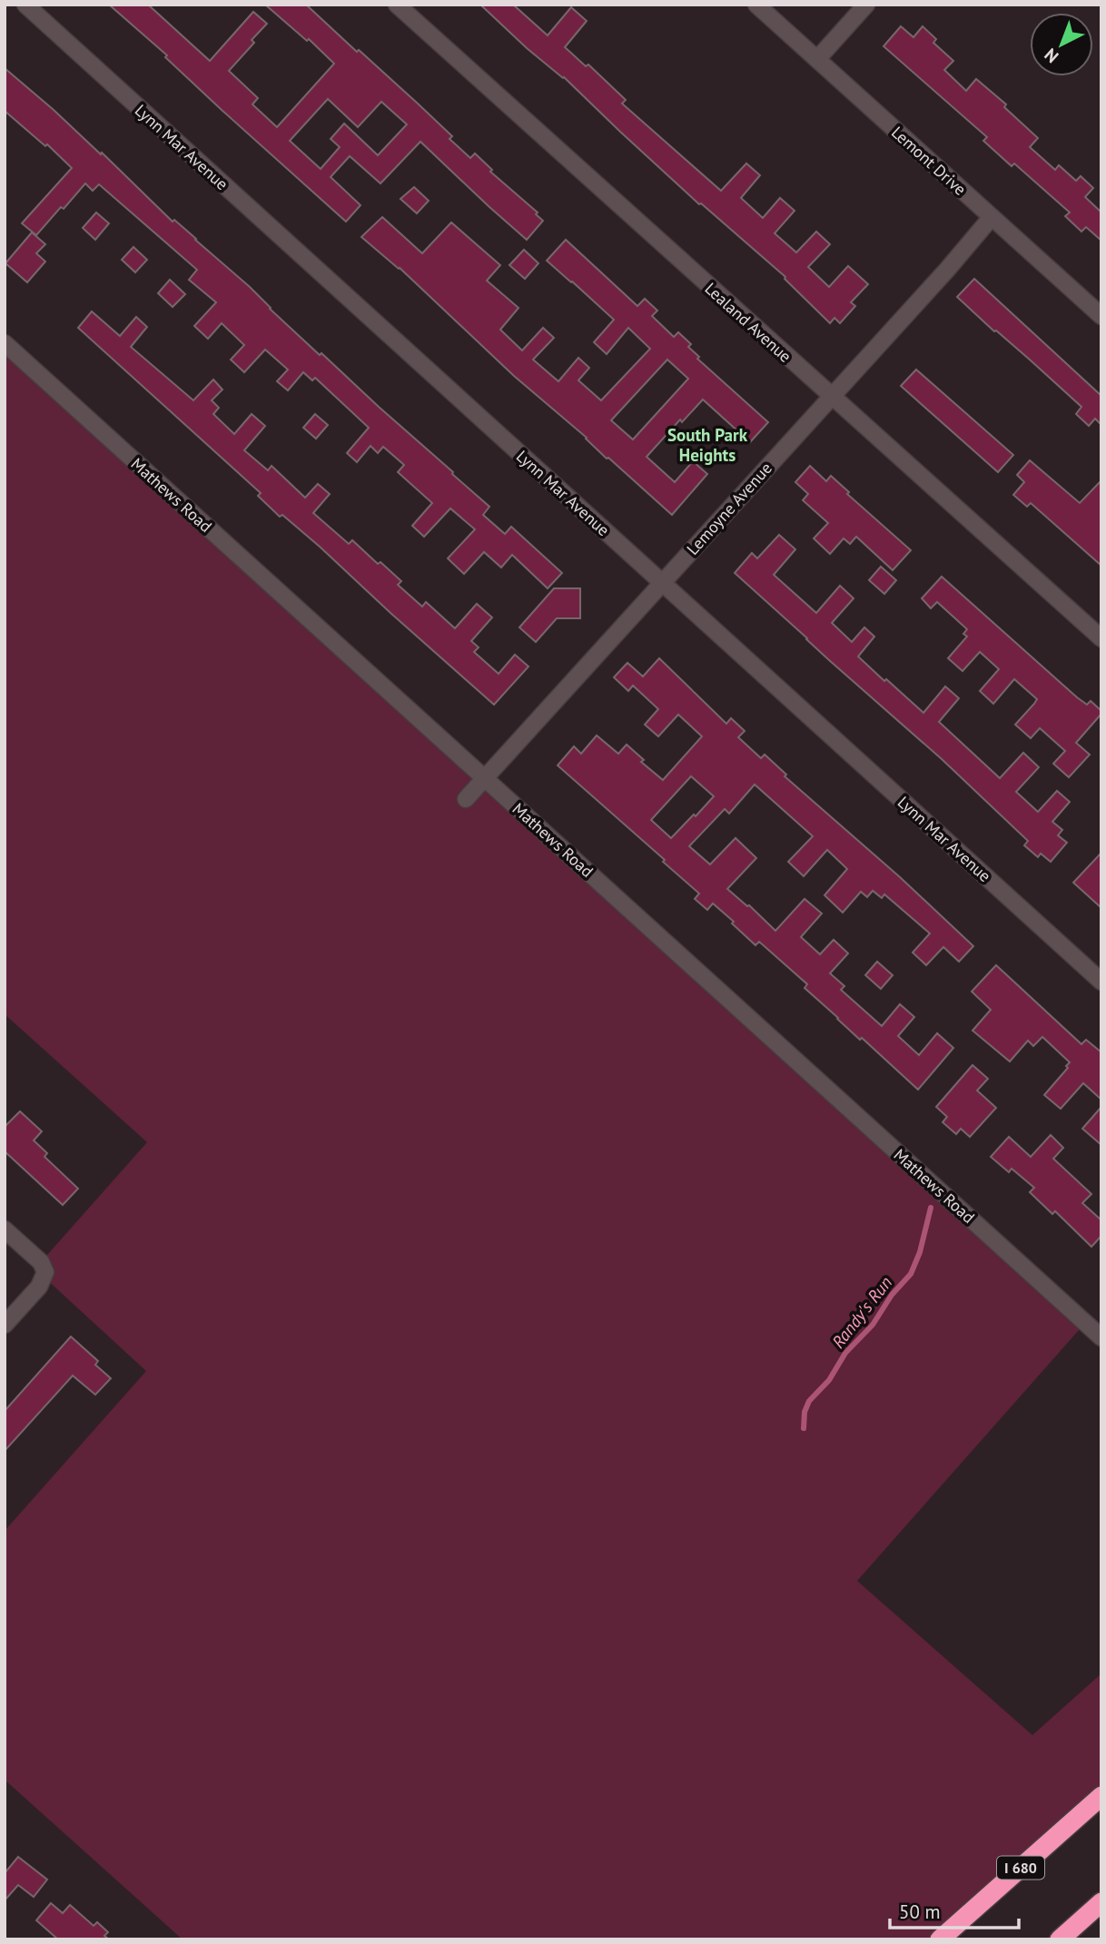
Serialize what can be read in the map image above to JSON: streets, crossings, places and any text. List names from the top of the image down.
{
  "streets": {
    "highway": ["I 680"],
    "street": [
      "Lynn Mar Avenue",
      "Lemont Drive",
      "Lealand Avenue",
      "Mathews Road",
      "Lemoyne Avenue"
    ]
  },
  "crossings": [
    ["Lynn Mar Avenue", "Lemoyne Avenue"],
    ["Lemont Drive", "Lemoyne Avenue"],
    ["Lealand Avenue", "Lemoyne Avenue"],
    ["Mathews Road", "Lemoyne Avenue"]
  ],
  "districts": ["South Park Heights"],
  "water": ["Randy's Run"],
  "scale_bar": "50 m",
  "north": "bottom left"
}
